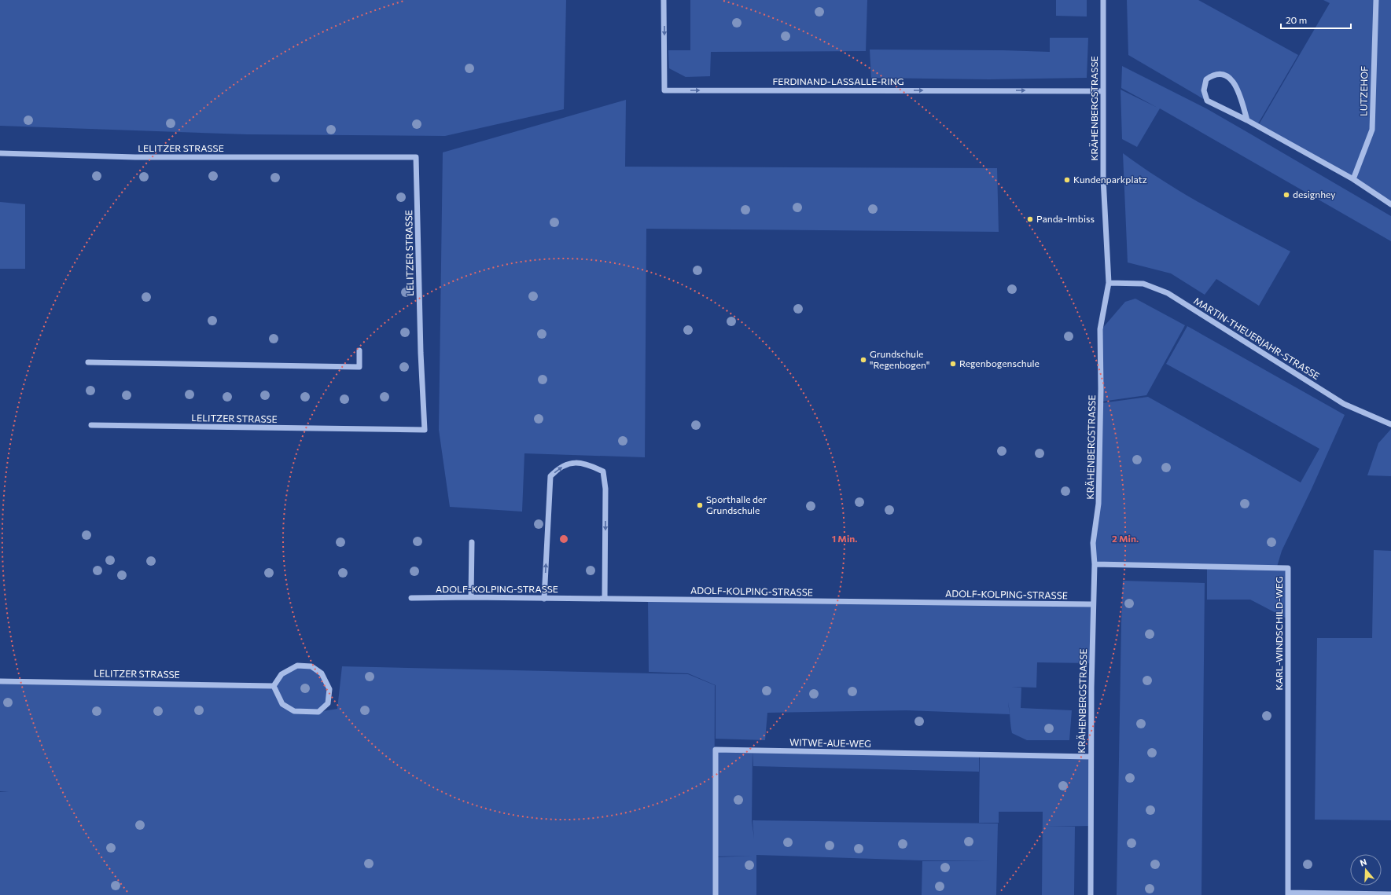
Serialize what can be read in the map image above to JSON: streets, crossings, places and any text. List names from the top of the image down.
{
  "streets": {
    "street": [
      "FERDINAND-LASSALLE-RING",
      "LUTZEHOF",
      "KRÄHENBERGSTRASSE",
      "LELITZER STRASSE",
      "MARTIN-THEUERJAHR-STRASSE",
      "ADOLF-KOLPING-STRASSE",
      "KARL-WINDSCHILD-WEG",
      "WITWE-AUE-WEG"
    ]
  },
  "crossings": [
    ["FERDINAND-LASSALLE-RING", "KRÄHENBERGSTRASSE"],
    ["KRÄHENBERGSTRASSE", "MARTIN-THEUERJAHR-STRASSE"],
    ["KRÄHENBERGSTRASSE", "ADOLF-KOLPING-STRASSE"],
    ["KRÄHENBERGSTRASSE", "KARL-WINDSCHILD-WEG"],
    ["KRÄHENBERGSTRASSE", "WITWE-AUE-WEG"]
  ],
  "one_way": ["FERDINAND-LASSALLE-RING"],
  "places": [
    "Kundenparkplatz",
    "designhey",
    "Panda-Imbiss",
    "Grundschule \"Regenbogen\"",
    "Regenbogenschule",
    "Sporthalle der Grundschule"
  ],
  "scale_bar": "20 m",
  "north": "top",
  "rings": ["1 Min.", "2 Min."]
}
